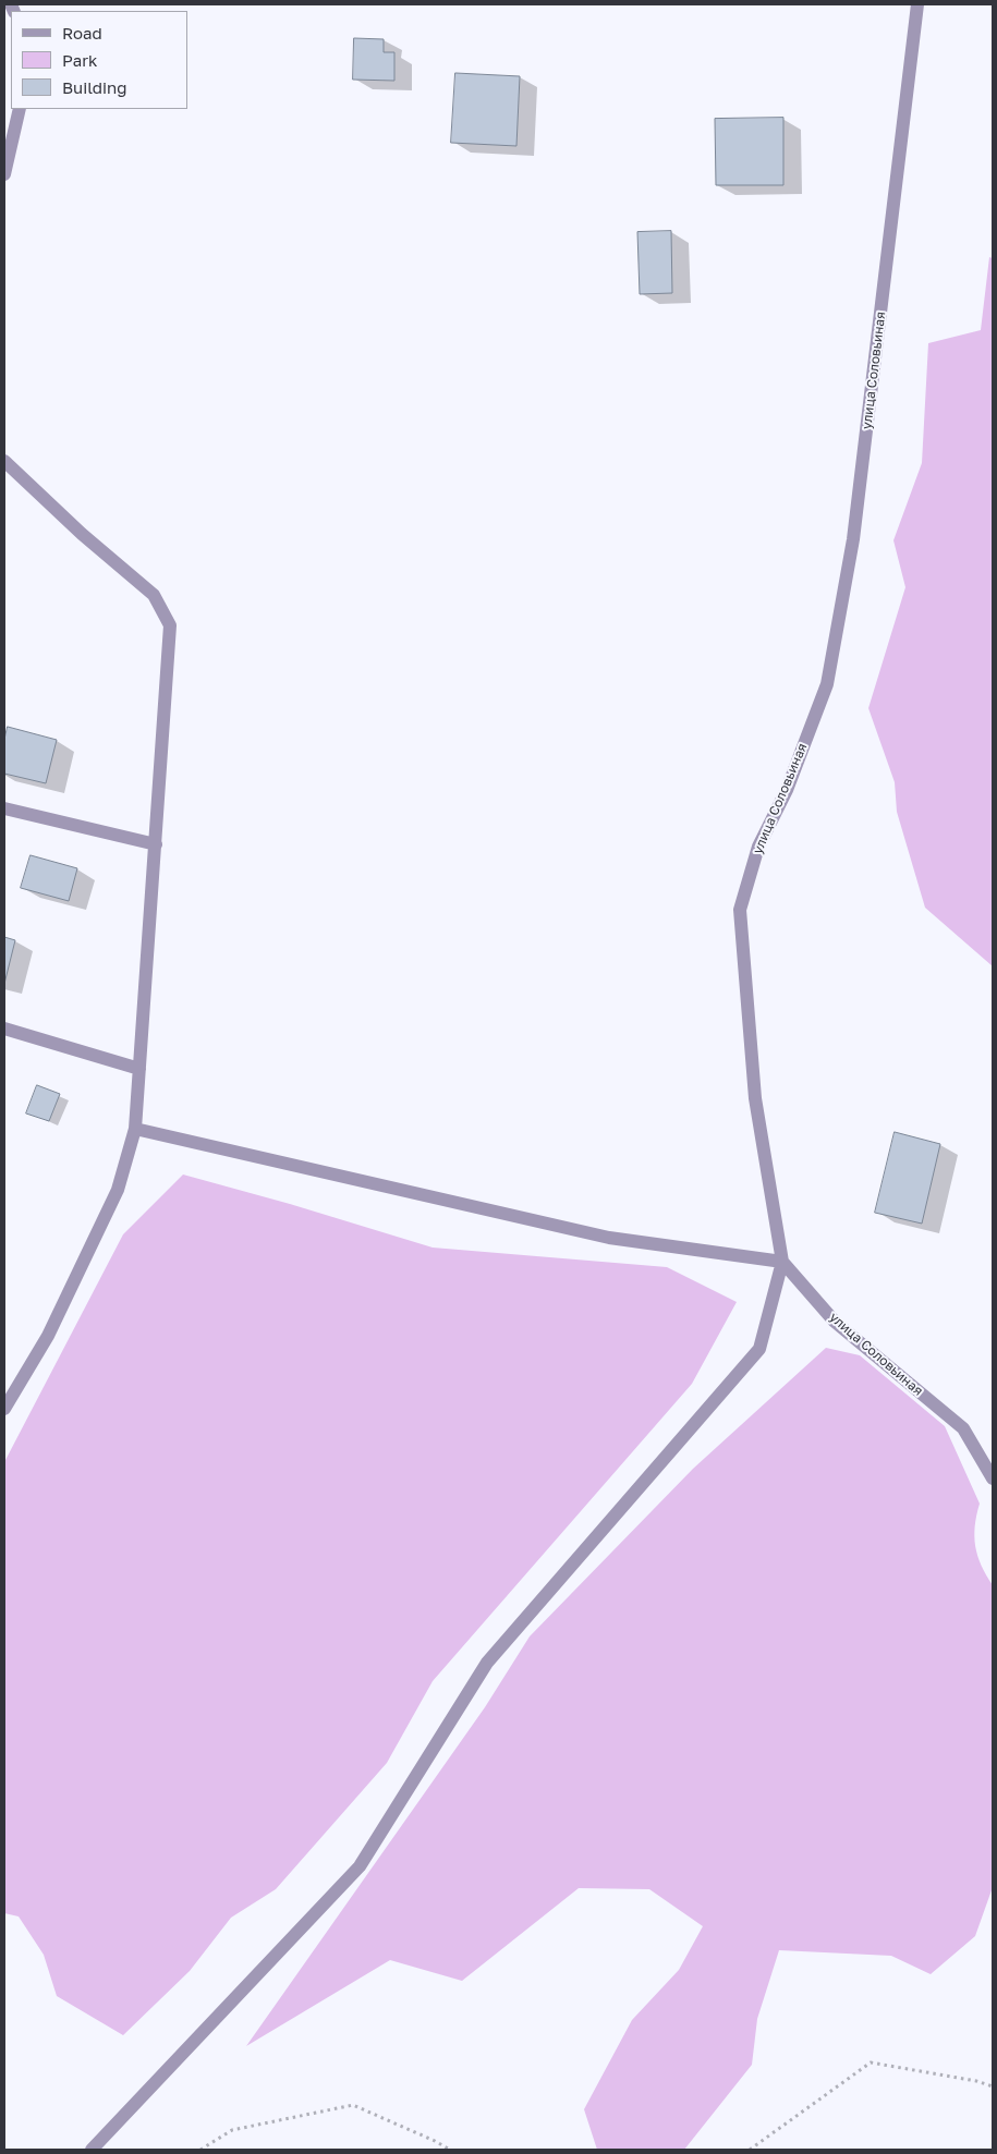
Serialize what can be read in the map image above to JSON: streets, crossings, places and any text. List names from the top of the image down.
{
  "streets": {
    "street": ["улица Соловьиная"]
  },
  "legend": ["Road", "Park", "Building"]
}
